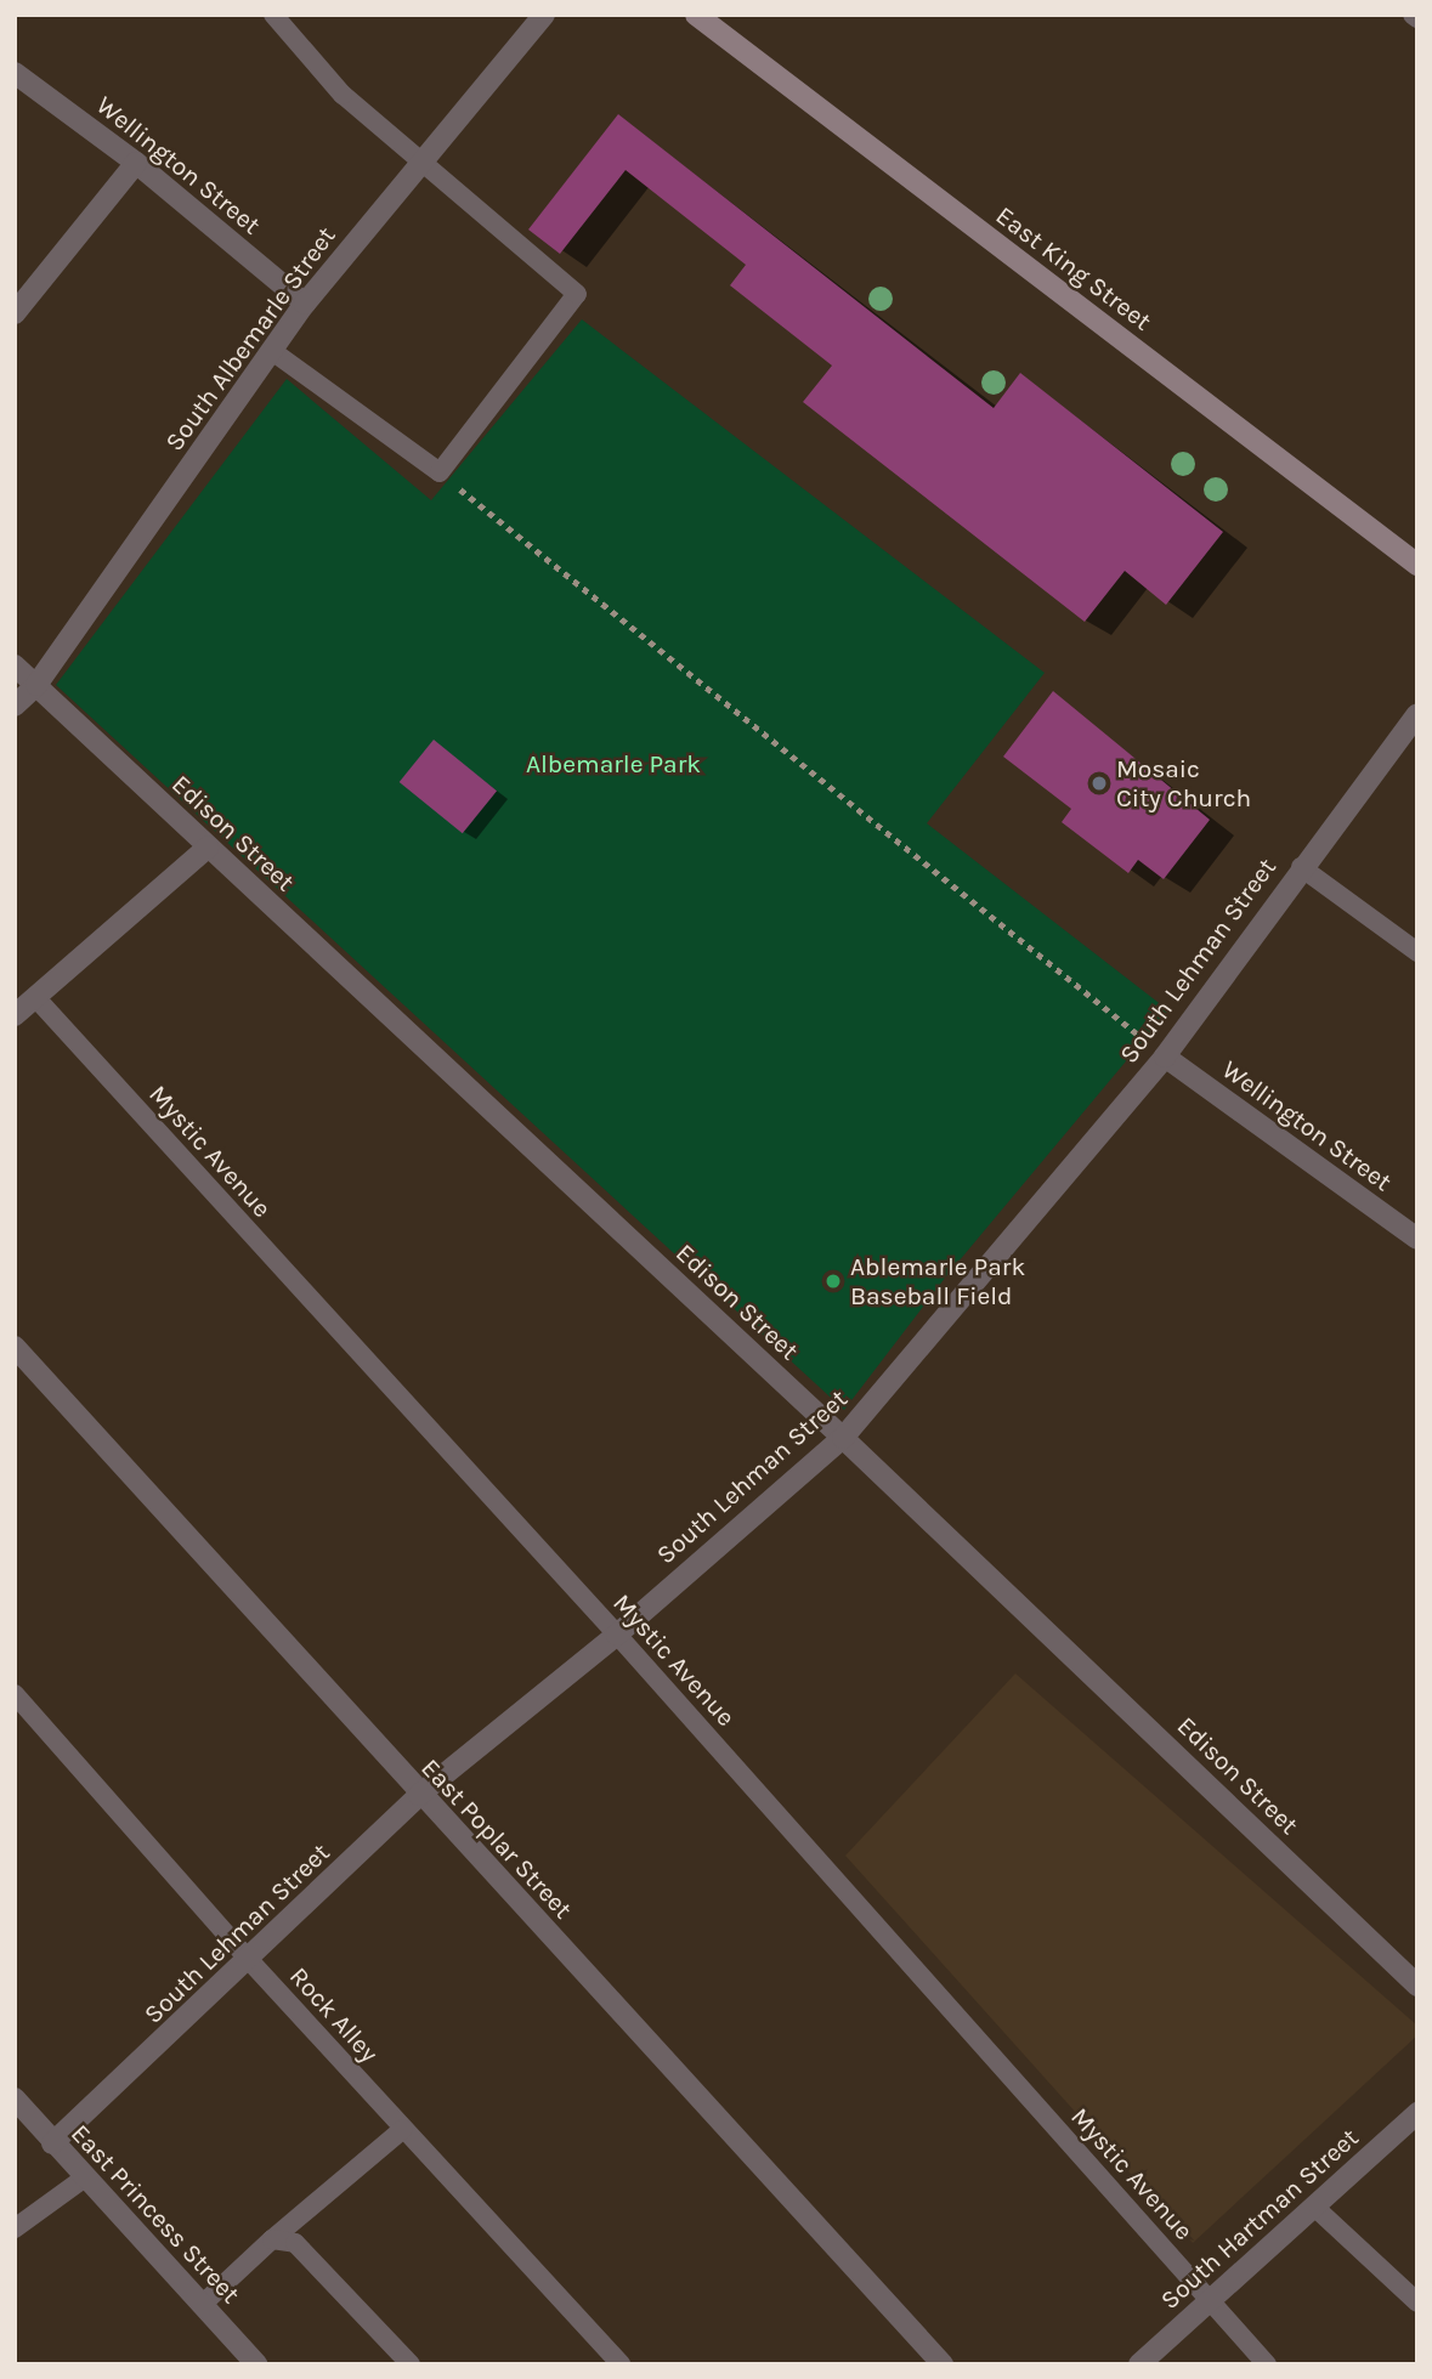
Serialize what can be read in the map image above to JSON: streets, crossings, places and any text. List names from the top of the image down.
{
  "streets": {
    "street": [
      "Wellington Street",
      "East King Street",
      "South Albemarle Street",
      "Edison Street",
      "South Lehman Street",
      "East Poplar Street",
      "East Princess Street",
      "South Hartman Street"
    ],
    "lane": ["Mystic Avenue", "Rock Alley"]
  },
  "crossings": [
    ["Wellington Street", "South Albemarle Street"],
    ["Wellington Street", "South Lehman Street"],
    ["South Albemarle Street", "Edison Street"],
    ["Edison Street", "South Lehman Street"],
    ["South Lehman Street", "Mystic Avenue"],
    ["South Lehman Street", "East Poplar Street"],
    ["South Lehman Street", "Rock Alley"],
    ["South Lehman Street", "East Princess Street"],
    ["Mystic Avenue", "South Hartman Street"]
  ],
  "parks": ["Albemarle Park"],
  "places": ["Mosaic City Church", "Ablemarle Park Baseball Field"]
}
